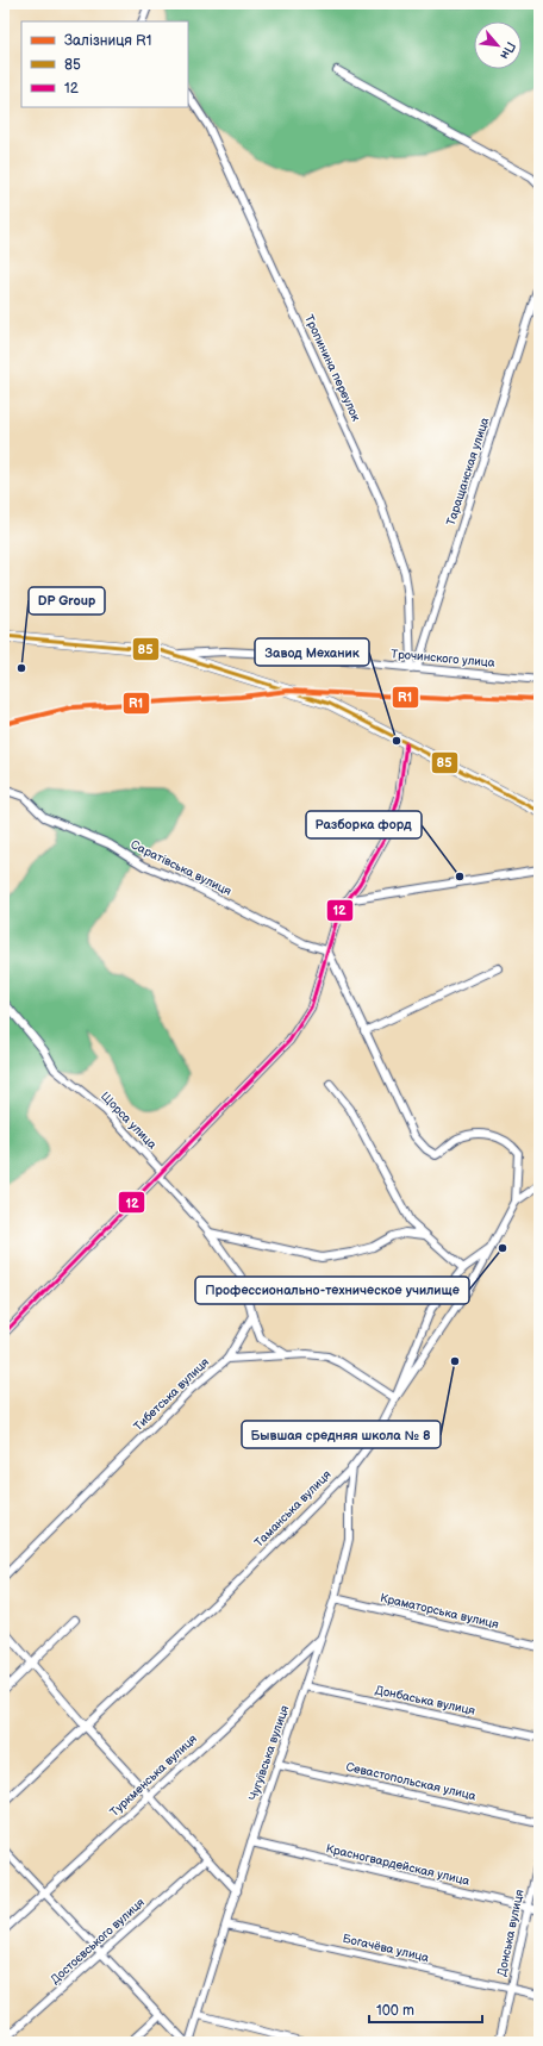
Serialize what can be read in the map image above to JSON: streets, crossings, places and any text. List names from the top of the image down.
{
  "streets": {
    "street": [
      "Тропинина переулок",
      "Таращанская улица",
      "Трочинского улица",
      "Саратівська вулиця",
      "Щорса улица",
      "Тибетська вулиця",
      "Таманська вулиця",
      "Краматорська вулиця",
      "Донбаська вулиця",
      "Чугуївська вулиця",
      "Туркменська вулиця",
      "Севастопольская улица",
      "Красногвардейская улица",
      "Донська вулиця",
      "Достоєвського вулиця",
      "Богачёва улица"
    ]
  },
  "crossings": [
    ["Тропинина переулок", "Таращанская улица"],
    ["Тропинина переулок", "Трочинского улица"],
    ["Таращанская улица", "Трочинского улица"],
    ["Щорса улица", "Тибетська вулиця"],
    ["Тибетська вулиця", "Таманська вулиця"],
    ["Таманська вулиця", "Чугуївська вулиця"],
    ["Краматорська вулиця", "Чугуївська вулиця"],
    ["Донбаська вулиця", "Чугуївська вулиця"],
    ["Чугуївська вулиця", "Туркменська вулиця"],
    ["Чугуївська вулиця", "Севастопольская улица"],
    ["Чугуївська вулиця", "Красногвардейская улица"],
    ["Чугуївська вулиця", "Богачёва улица"],
    ["Красногвардейская улица", "Донська вулиця"],
    ["Донська вулиця", "Богачёва улица"]
  ],
  "places": [
    "DP Group",
    "Завод Механик",
    "Разборка форд",
    "Профессионально-техническое училище",
    "Бывшая средняя школа № 8"
  ],
  "lines": ["transit line 85", "rail line R1", "transit line 12"],
  "legend": ["Залізниця R1", "85", "12"],
  "scale_bar": "100 m",
  "north": "bottom right"
}
